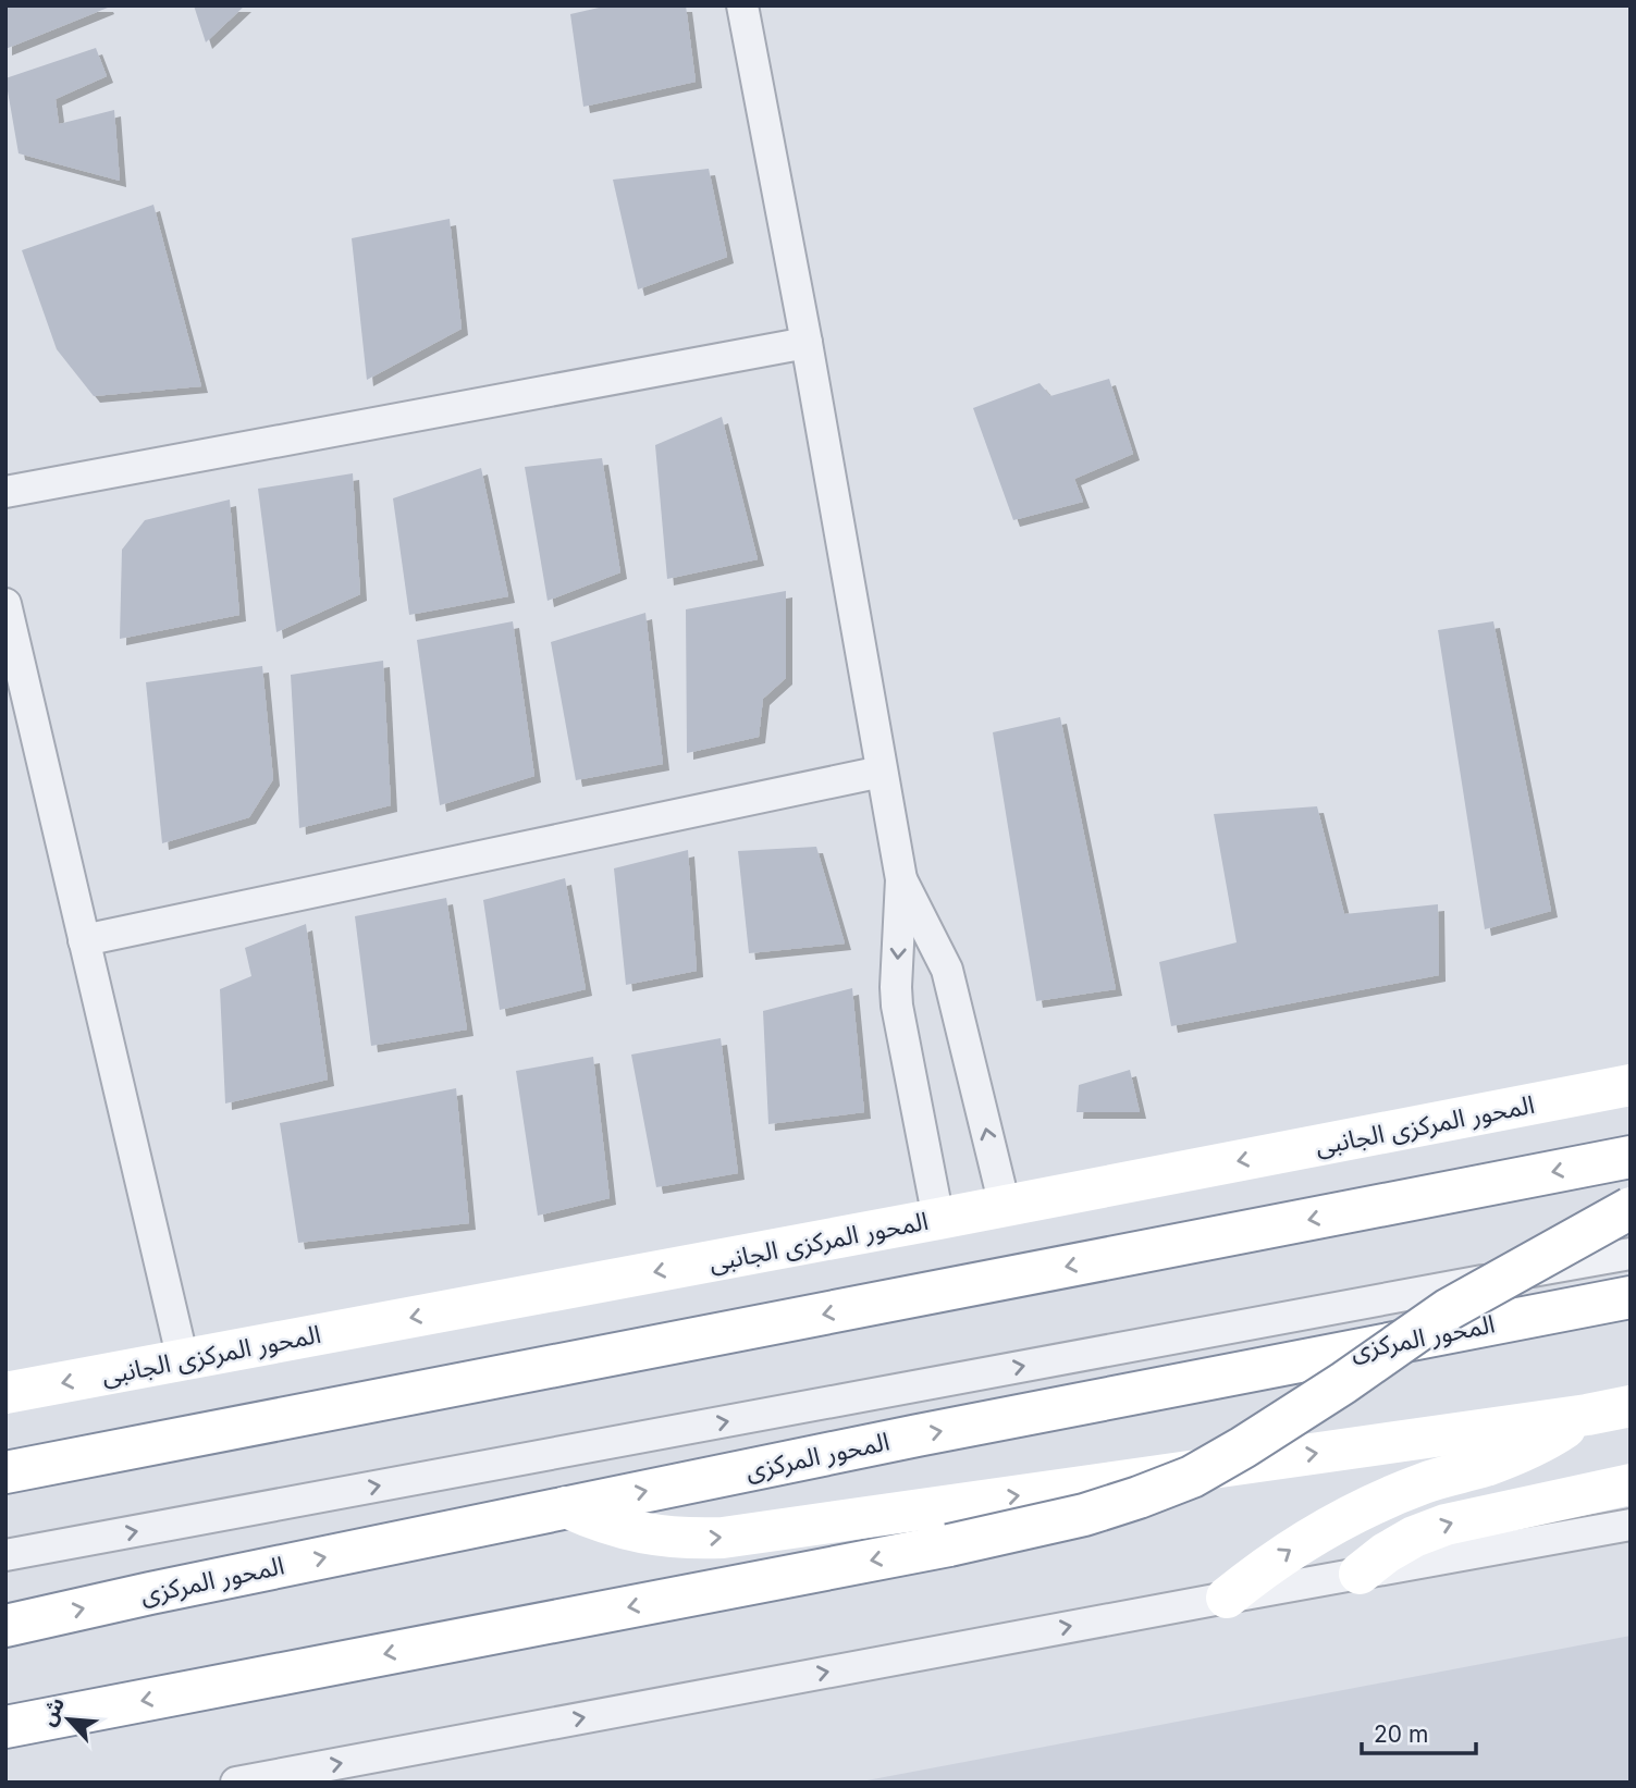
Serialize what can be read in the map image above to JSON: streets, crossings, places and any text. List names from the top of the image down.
{
  "streets": {
    "main road": ["المحور المركزى الجانبى", "المحور المركزى"]
  },
  "scale_bar": "20 m",
  "north": "top left"
}
